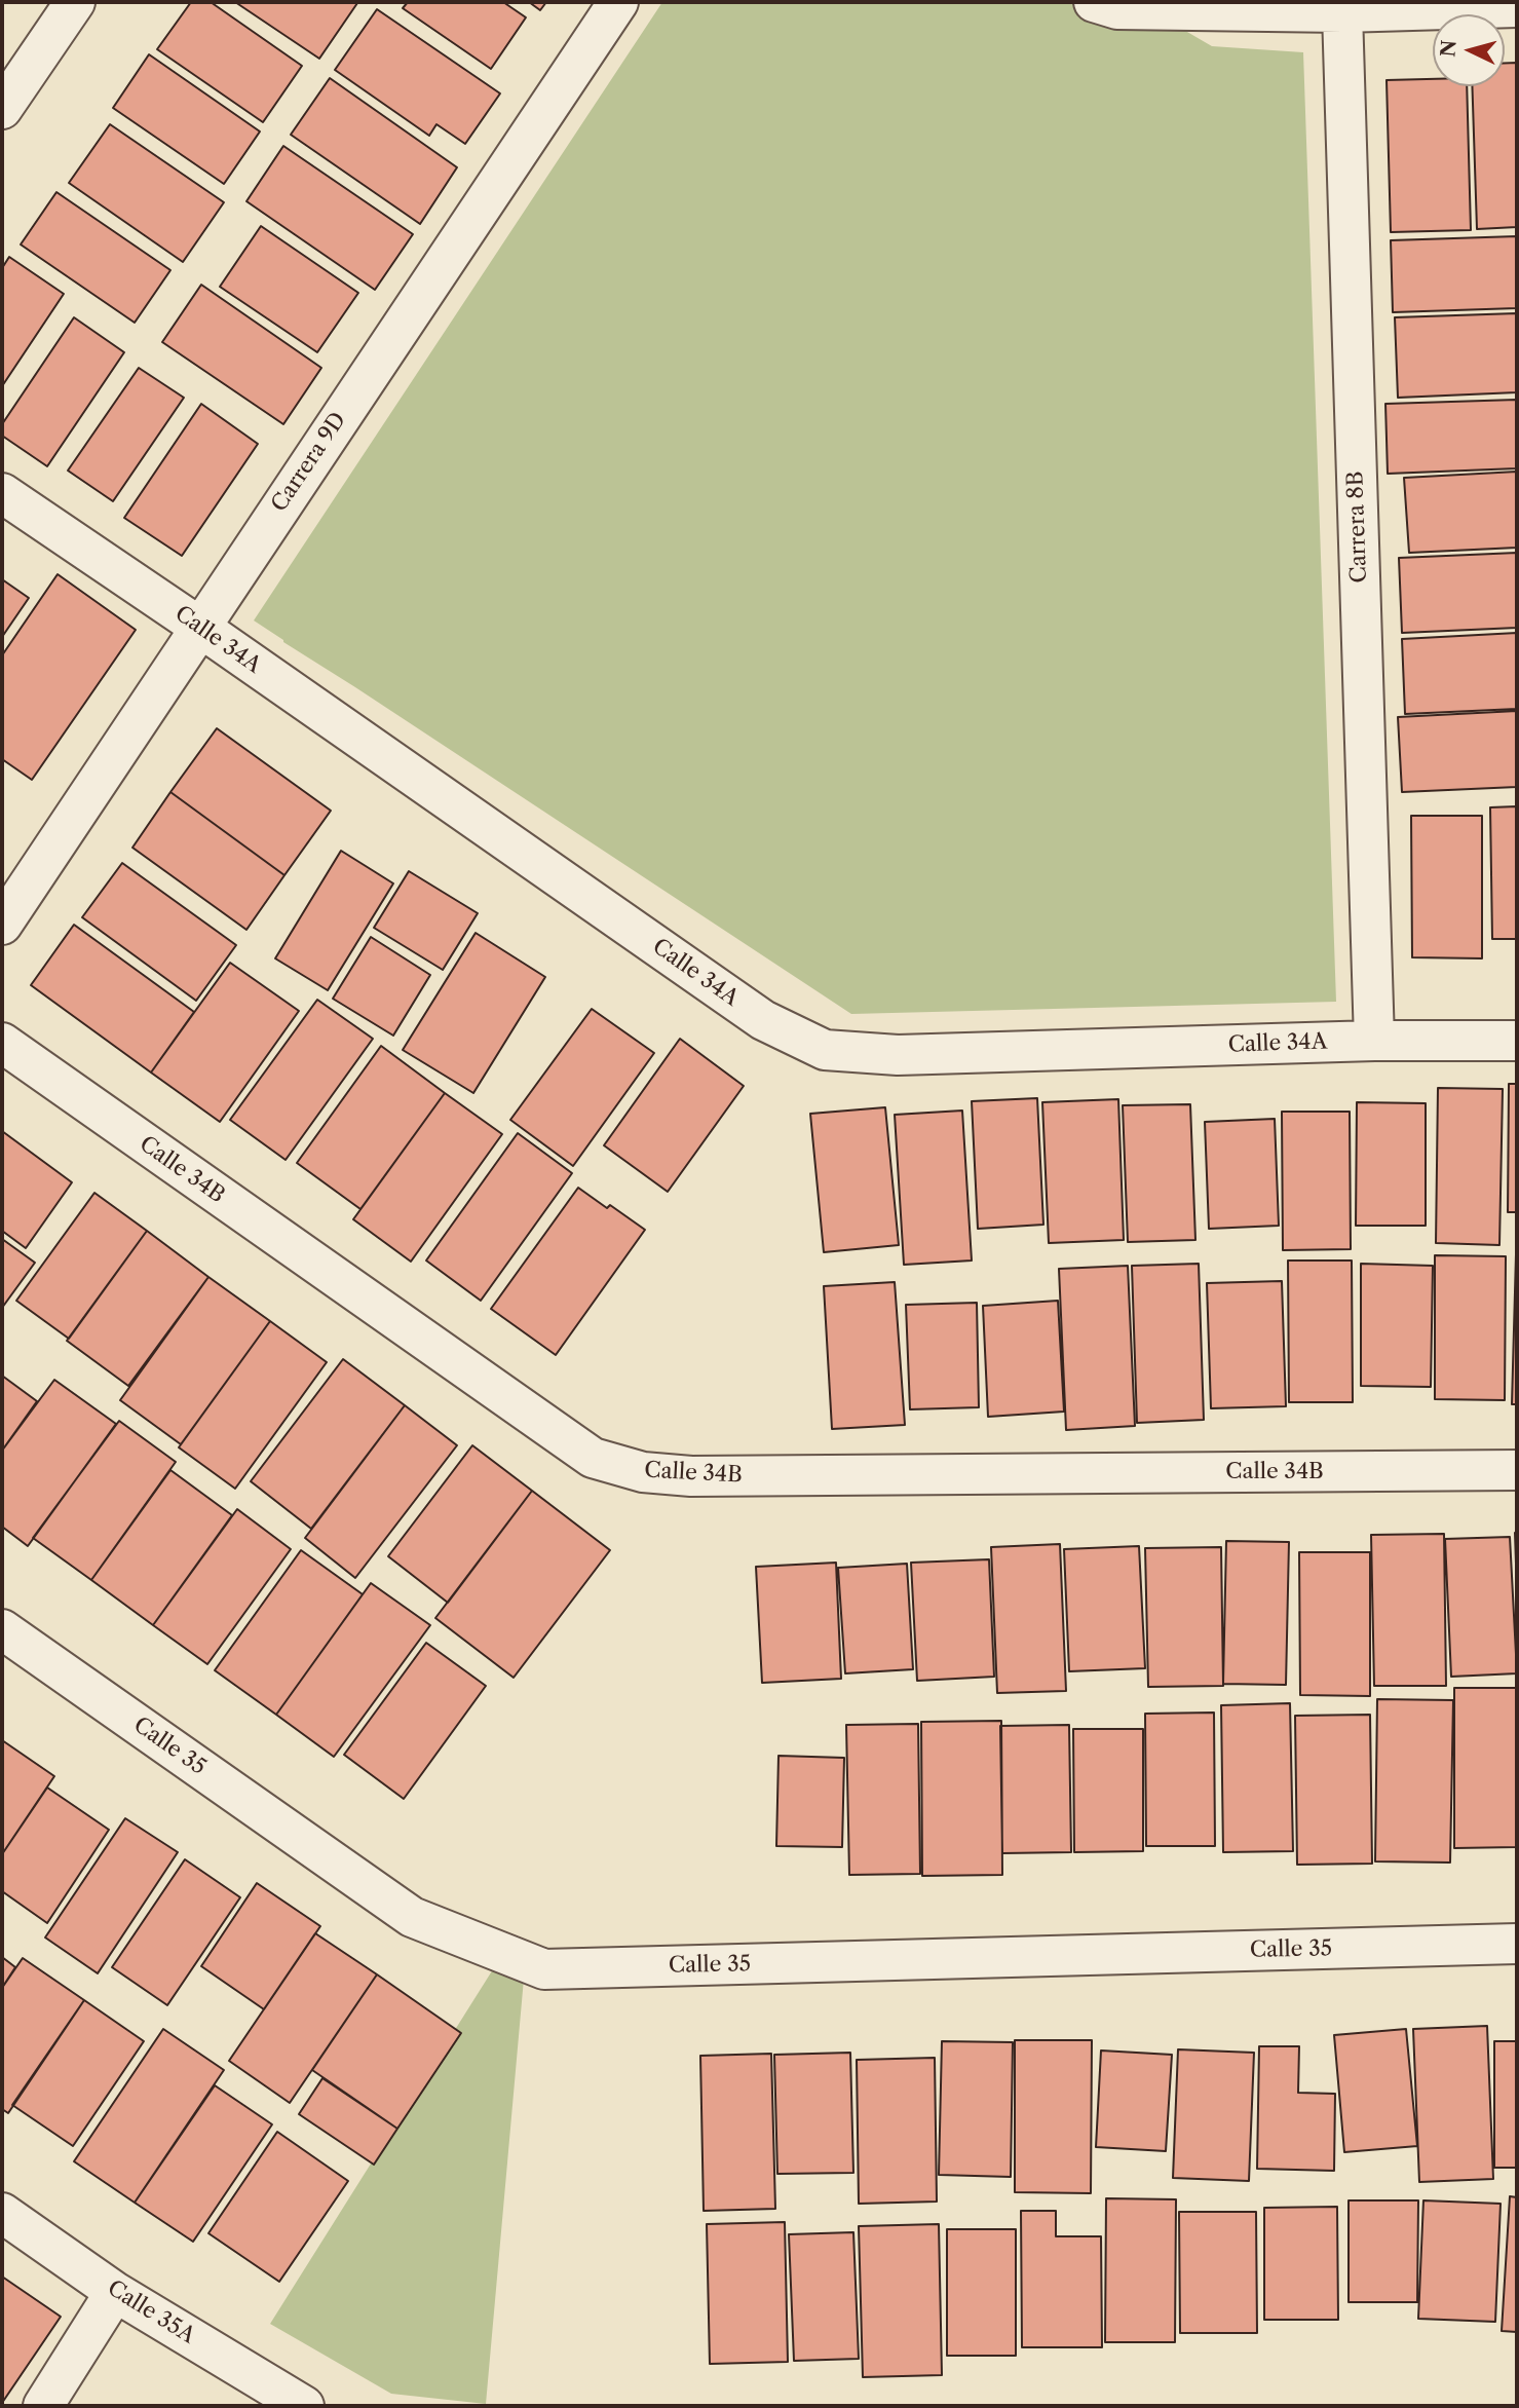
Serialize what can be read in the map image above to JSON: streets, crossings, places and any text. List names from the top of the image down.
{
  "streets": {
    "street": [
      "Carrera 9D",
      "Carrera 8B",
      "Calle 34A",
      "Calle 34B",
      "Calle 35",
      "Calle 35A"
    ]
  },
  "crossings": [
    ["Carrera 9D", "Calle 34A"],
    ["Carrera 8B", "Calle 34A"]
  ],
  "north": "left"
}
